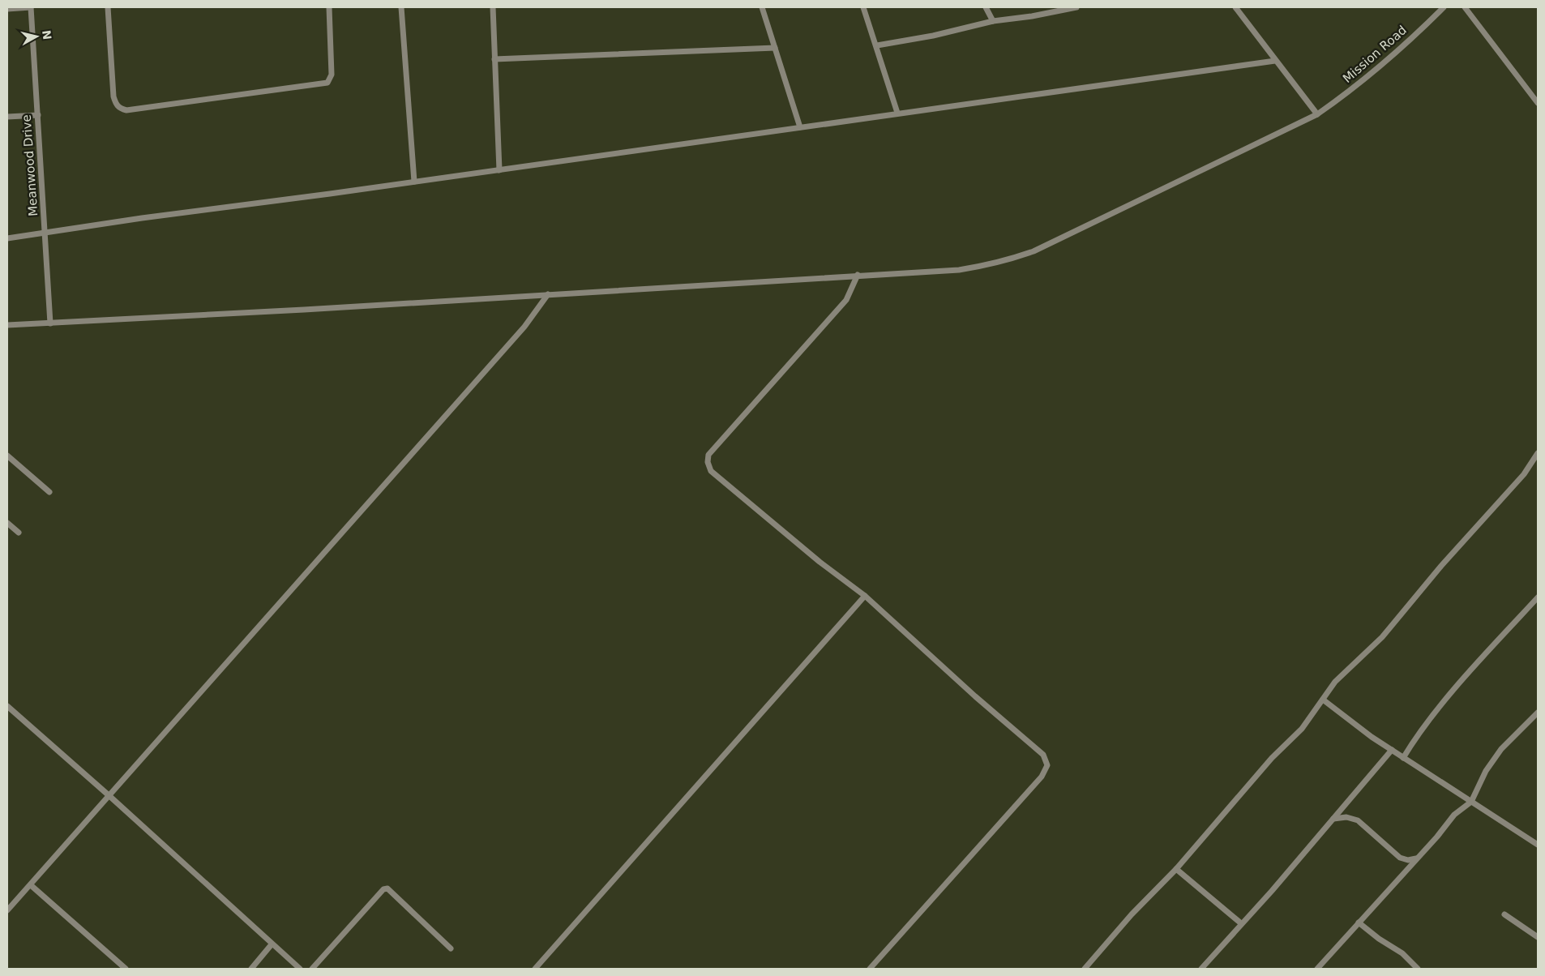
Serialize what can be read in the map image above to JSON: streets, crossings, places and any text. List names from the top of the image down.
{
  "streets": {
    "street": ["Mission Road", "Meanwood Drive"]
  },
  "crossings": [
    ["Mission Road", "Meanwood Drive"]
  ],
  "north": "right"
}
